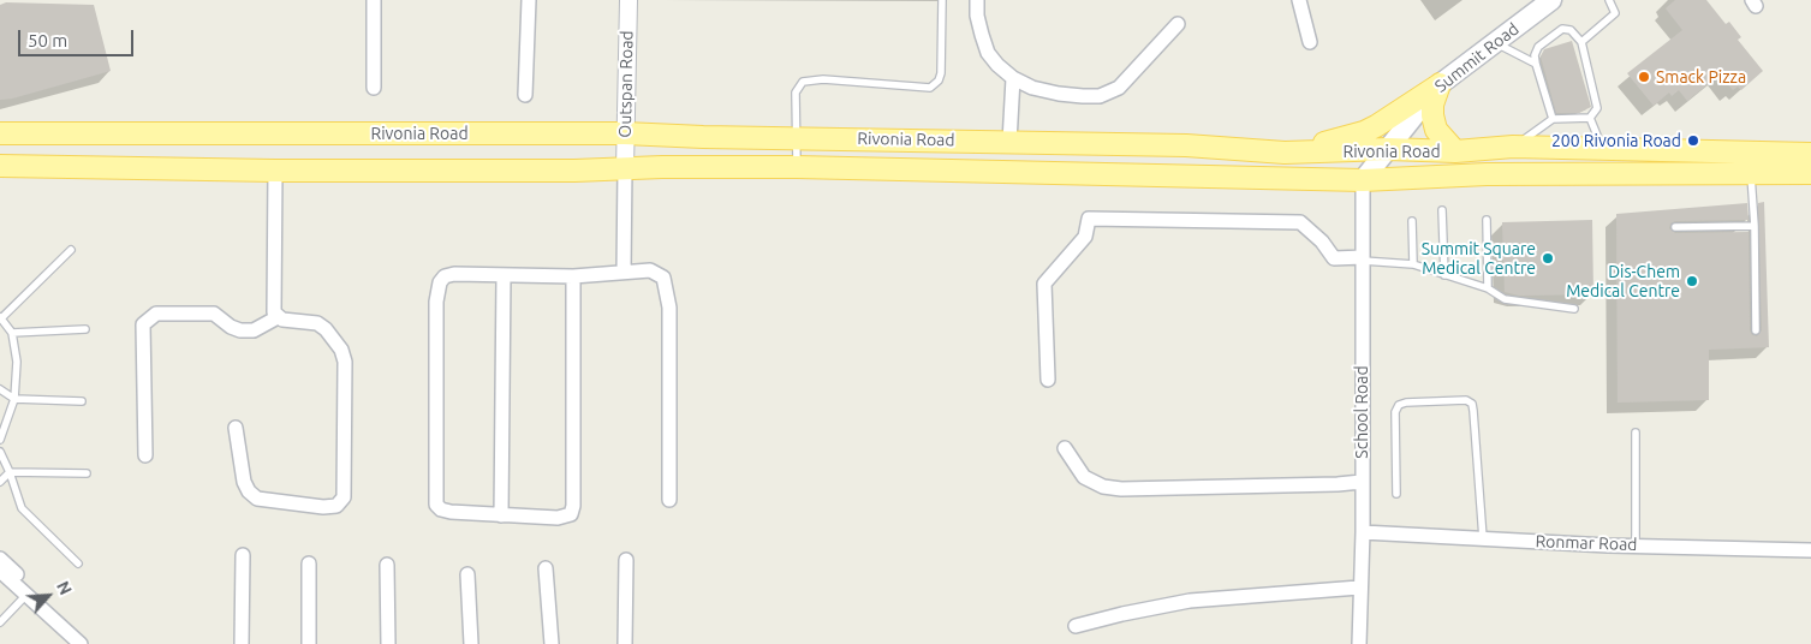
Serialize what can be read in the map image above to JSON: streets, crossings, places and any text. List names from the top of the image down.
{
  "streets": {
    "main road": ["Summit Road", "Rivonia Road"],
    "street": ["Outspan Road", "School Road", "Ronmar Road"]
  },
  "crossings": [
    ["Summit Road", "Rivonia Road"],
    ["Summit Road", "School Road"],
    ["Outspan Road", "Rivonia Road"],
    ["Rivonia Road", "School Road"],
    ["School Road", "Ronmar Road"]
  ],
  "places": [
    "Smack Pizza",
    "200 Rivonia Road",
    "Summit Square Medical Centre",
    "Dis-Chem Medical Centre"
  ],
  "scale_bar": "50 m",
  "north": "top right"
}
